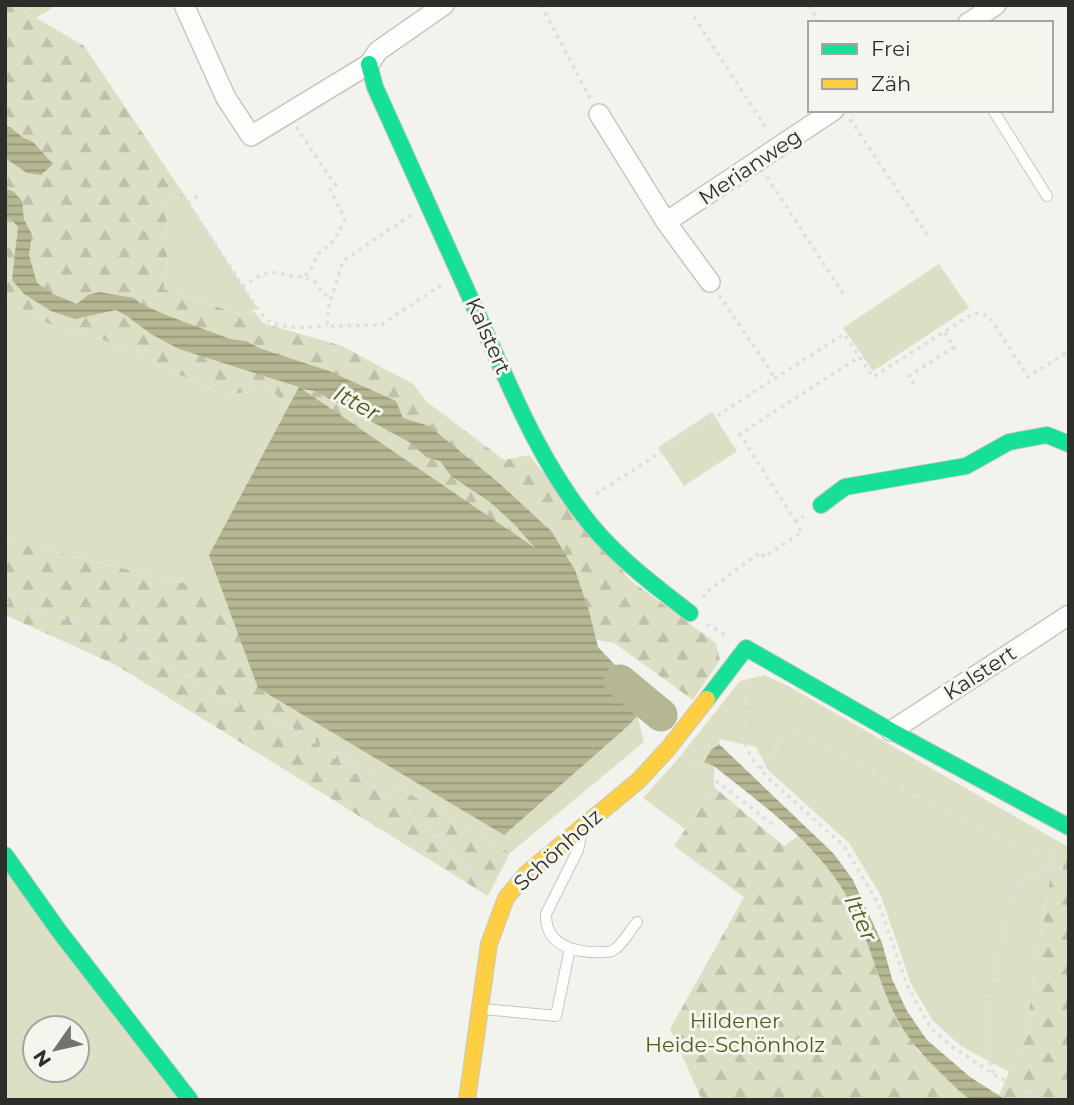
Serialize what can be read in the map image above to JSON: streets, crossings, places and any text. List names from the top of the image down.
{
  "streets": {
    "street": ["Merianweg", "Kalstert", "Schönholz"]
  },
  "water": ["Itter"],
  "parks": ["Hildener Heide-Schönholz"],
  "legend": ["Frei", "Zäh"],
  "north": "bottom left"
}
